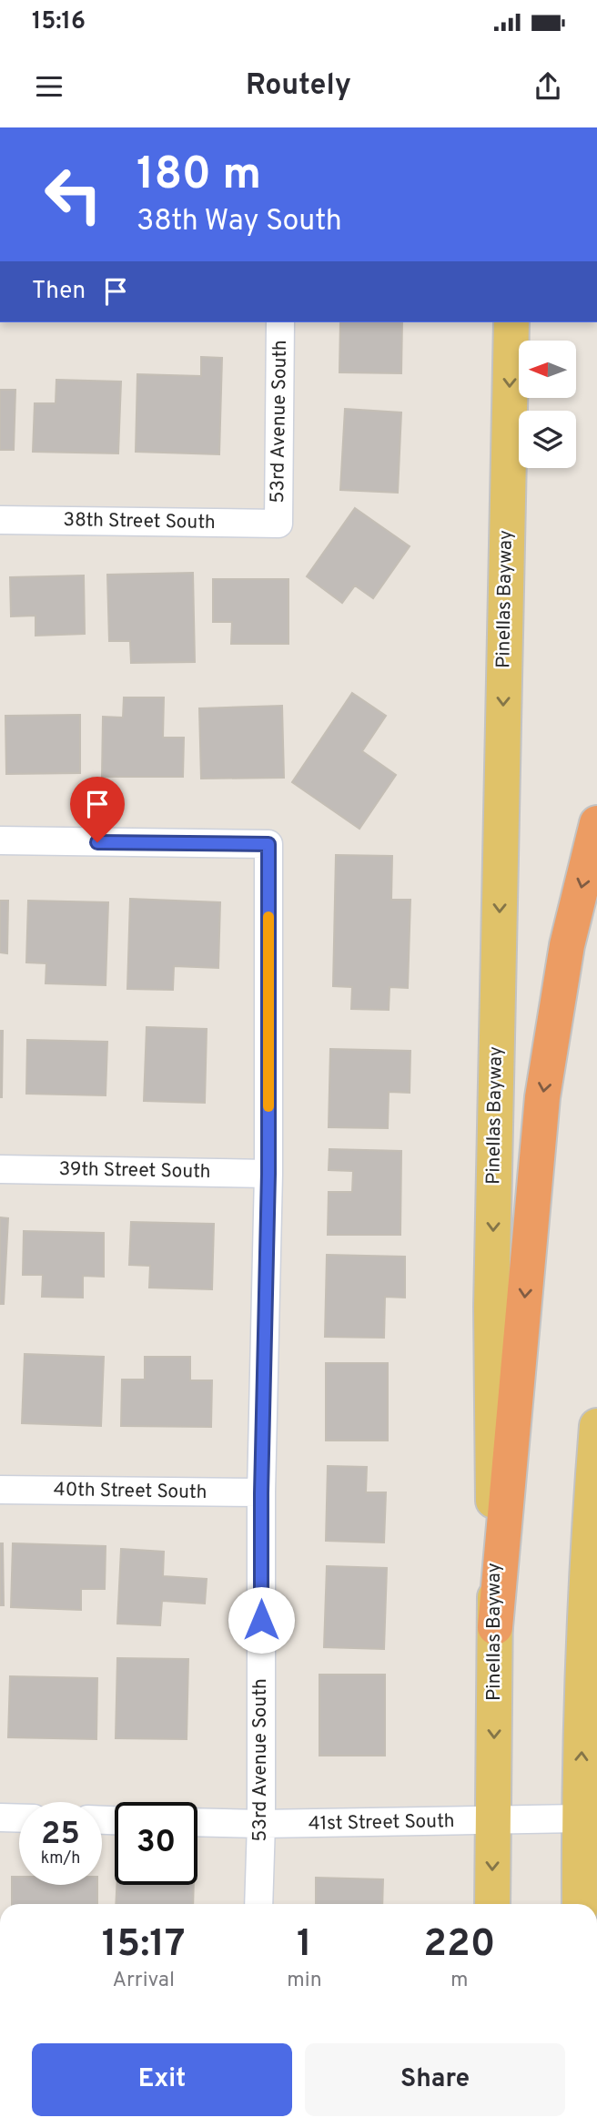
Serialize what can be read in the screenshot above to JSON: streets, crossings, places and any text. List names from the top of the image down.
{
  "streets": {
    "main road": ["Pinellas Bayway"],
    "street": [
      "53rd Avenue South",
      "38th Street South",
      "39th Street South",
      "40th Street South",
      "41st Street South"
    ]
  },
  "crossings": [
    ["53rd Avenue South", "38th Street South"],
    ["53rd Avenue South", "39th Street South"],
    ["53rd Avenue South", "40th Street South"],
    ["53rd Avenue South", "41st Street South"],
    ["Pinellas Bayway", "41st Street South"]
  ],
  "north": "left",
  "page": {
    "status": "15:16",
    "header": "Routely",
    "turn": ["180 m", "38th Way South"],
    "then": "Then",
    "speed": "25 km/h",
    "limit": "30",
    "eta": [
      "15:17",
      "Arrival",
      "1",
      "min",
      "220",
      "m"
    ],
    "buttons": ["Exit", "Share"]
  }
}
